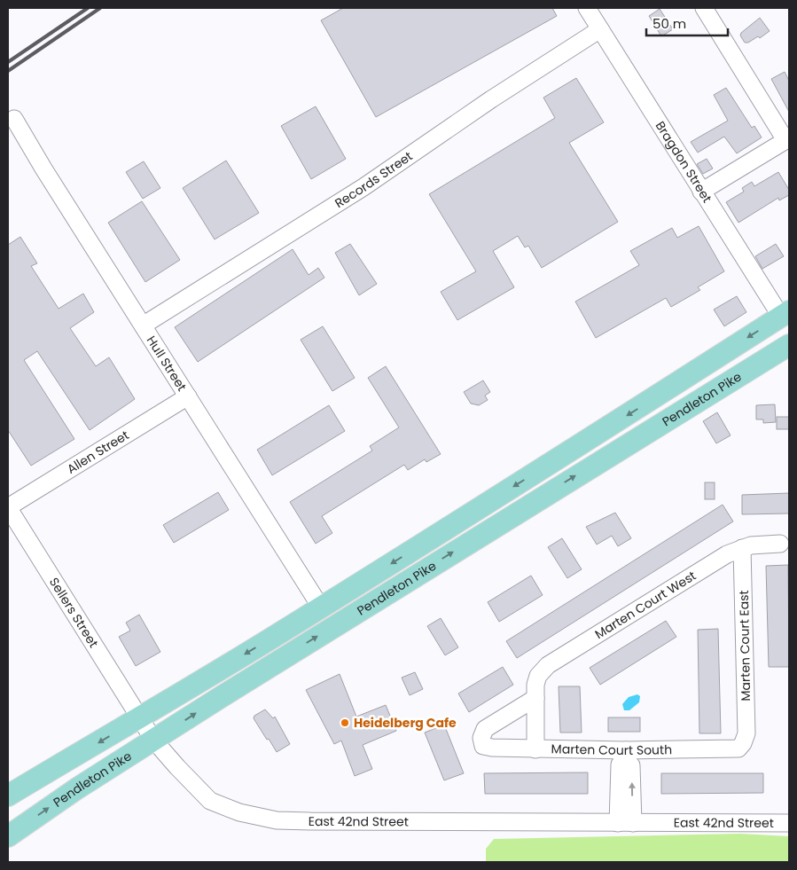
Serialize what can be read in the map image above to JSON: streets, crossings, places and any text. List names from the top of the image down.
{
  "streets": {
    "main road": ["Pendleton Pike"],
    "street": [
      "Bragdon Street",
      "Records Street",
      "Hull Street",
      "Allen Street",
      "Marten Court West",
      "Sellers Street",
      "Marten Court East",
      "Marten Court South",
      "East 42nd Street"
    ]
  },
  "crossings": [
    ["Bragdon Street", "Records Street"],
    ["Bragdon Street", "Pendleton Pike"],
    ["Records Street", "Hull Street"],
    ["Hull Street", "Pendleton Pike"],
    ["Hull Street", "Allen Street"],
    ["Pendleton Pike", "Sellers Street"],
    ["Pendleton Pike", "East 42nd Street"],
    ["Allen Street", "Sellers Street"],
    ["Marten Court West", "Marten Court East"],
    ["Marten Court West", "Marten Court South"],
    ["Sellers Street", "East 42nd Street"],
    ["Marten Court East", "Marten Court South"]
  ],
  "places": ["Heidelberg Cafe"],
  "scale_bar": "50 m"
}
